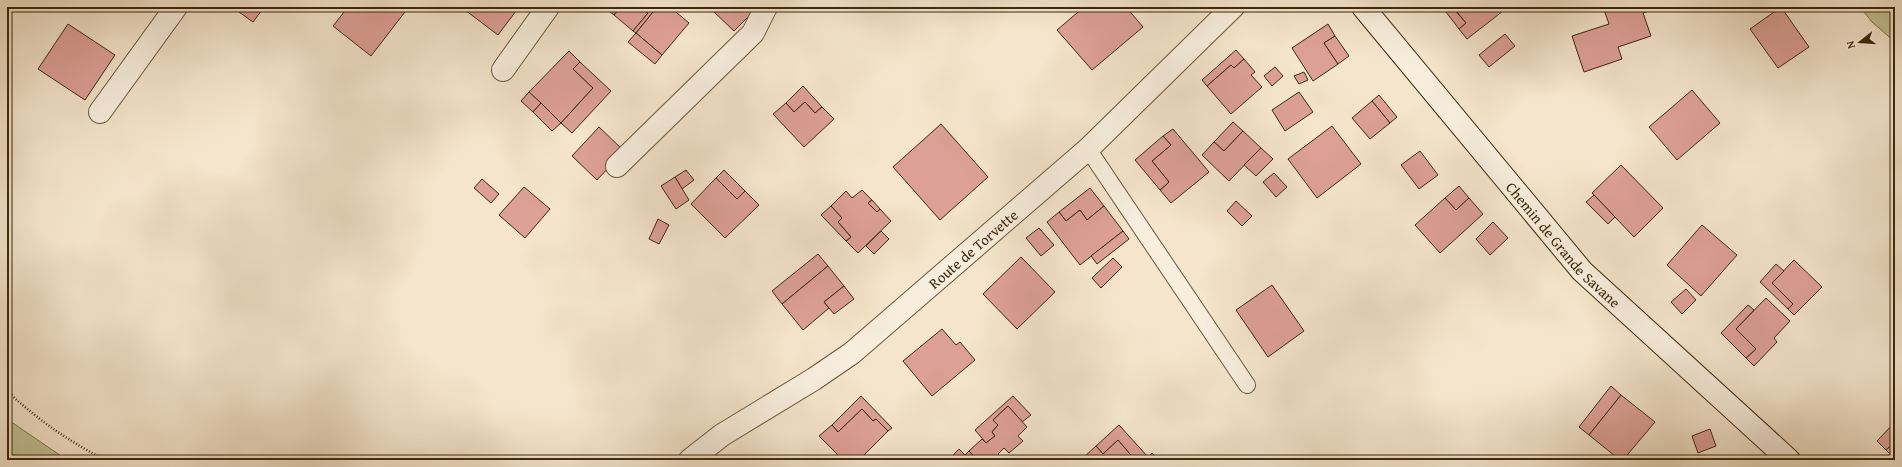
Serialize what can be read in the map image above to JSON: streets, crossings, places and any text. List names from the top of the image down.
{
  "streets": {
    "street": ["Chemin de Grande Savane", "Route de Torvette"]
  },
  "north": "left"
}
